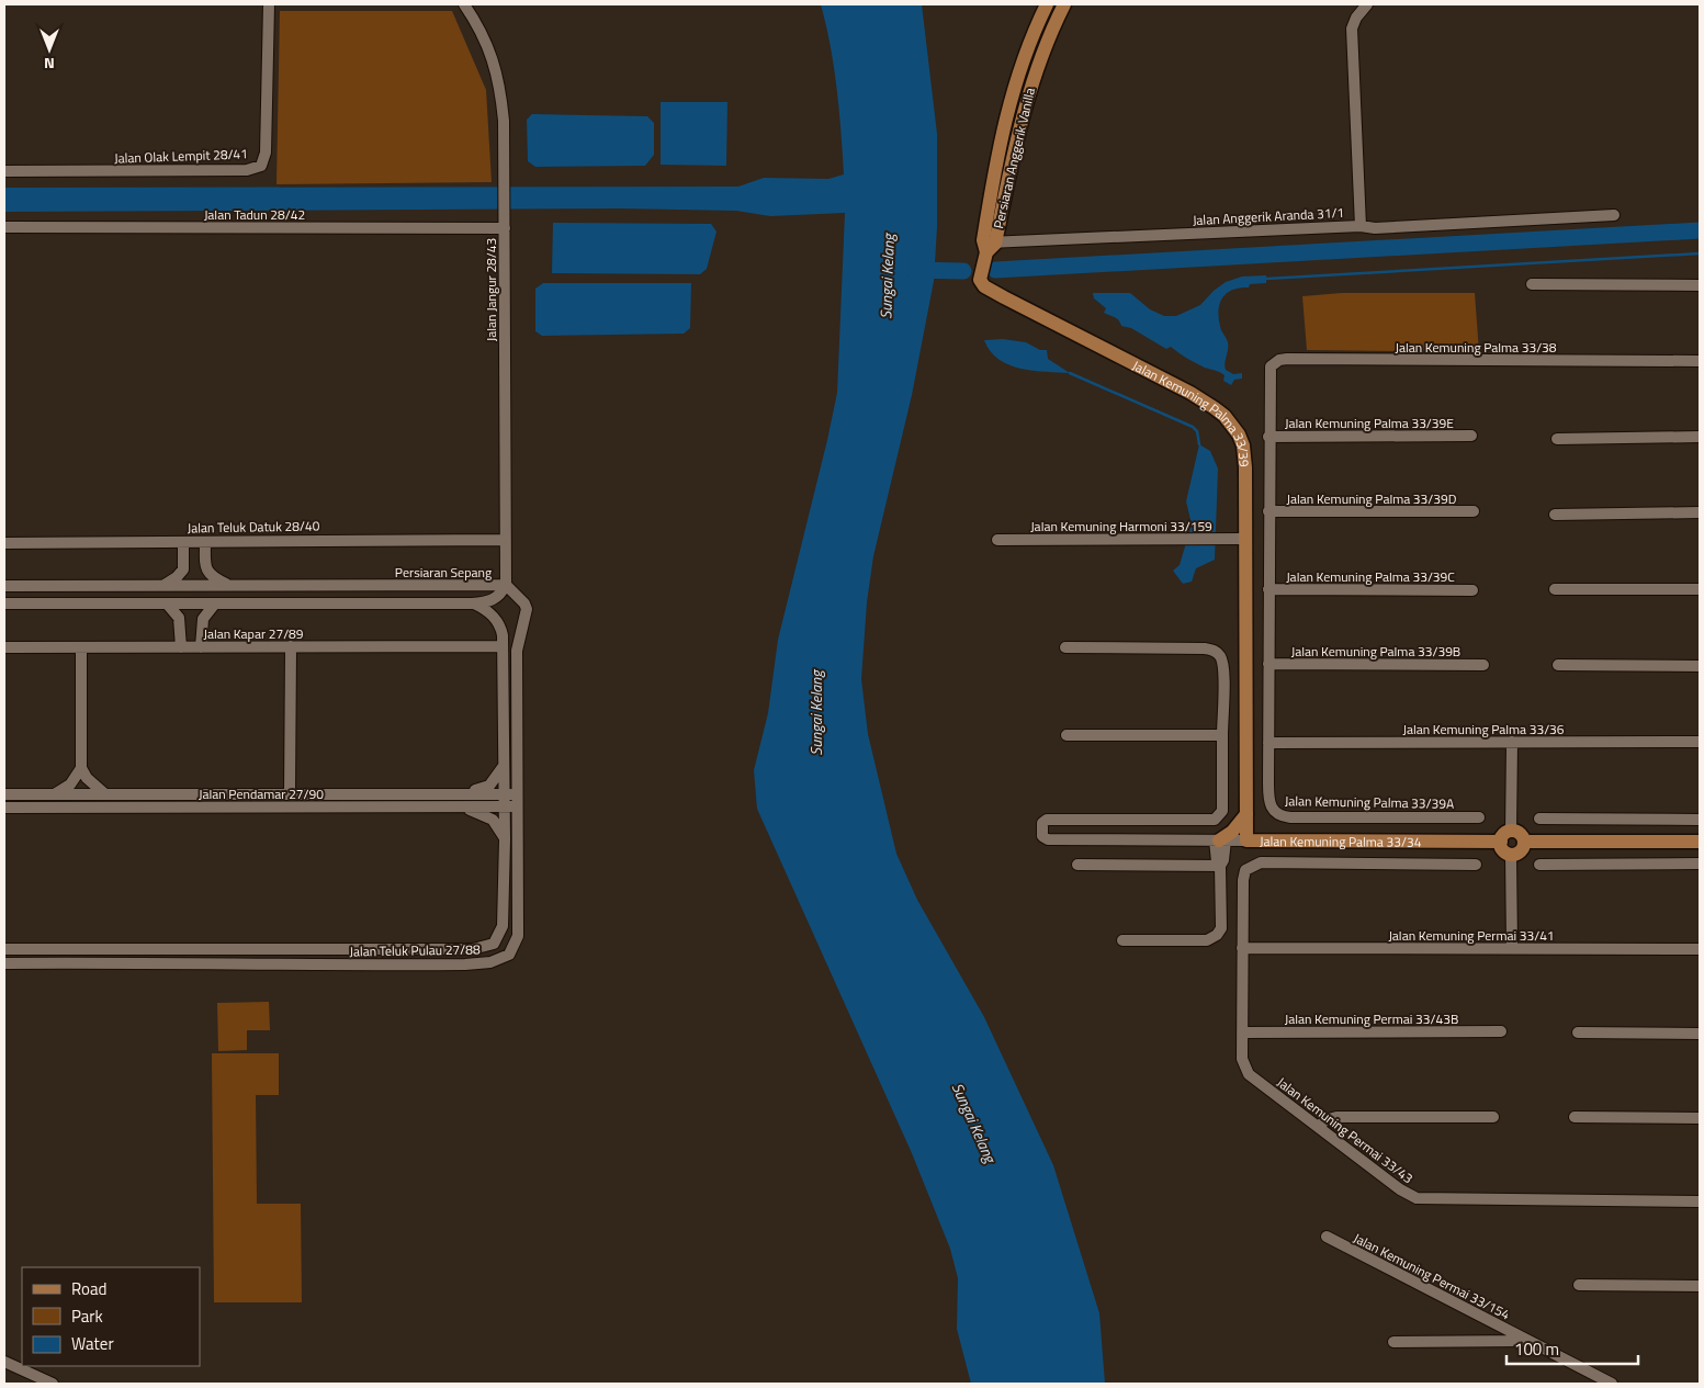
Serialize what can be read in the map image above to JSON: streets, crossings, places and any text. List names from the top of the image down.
{
  "streets": {
    "main road": ["Persiaran Anggerik Vanilla", "Jalan Kemuning Palma 33/39", "Jalan Kemuning Palma 33/34"],
    "street": [
      "Jalan Olak Lempit 28/41",
      "Jalan Tadun 28/42",
      "Jalan Anggerik Aranda 31/1",
      "Jalan Jangur 28/43",
      "Jalan Kemuning Palma 33/38",
      "Jalan Kemuning Palma 33/39E",
      "Jalan Kemuning Palma 33/39D",
      "Jalan Kemuning Harmoni 33/159",
      "Jalan Teluk Datuk 28/40",
      "Persiaran Sepang",
      "Jalan Kemuning Palma 33/39C",
      "Jalan Kapar 27/89",
      "Jalan Kemuning Palma 33/39B",
      "Jalan Kemuning Palma 33/36",
      "Jalan Pendamar 27/90",
      "Jalan Kemuning Palma 33/39A",
      "Jalan Kemuning Permai 33/41",
      "Jalan Teluk Pulau 27/88",
      "Jalan Kemuning Permai 33/43B",
      "Jalan Kemuning Permai 33/43",
      "Jalan Kemuning Permai 33/154"
    ]
  },
  "crossings": [
    ["Persiaran Anggerik Vanilla", "Jalan Anggerik Aranda 31/1"],
    ["Persiaran Anggerik Vanilla", "Jalan Kemuning Palma 33/39"],
    ["Jalan Tadun 28/42", "Jalan Jangur 28/43"],
    ["Jalan Jangur 28/43", "Jalan Teluk Datuk 28/40"],
    ["Jalan Jangur 28/43", "Persiaran Sepang"],
    ["Jalan Jangur 28/43", "Jalan Teluk Pulau 27/88"],
    ["Jalan Kemuning Palma 33/38", "Jalan Kemuning Palma 33/39"],
    ["Jalan Kemuning Palma 33/39", "Jalan Kemuning Palma 33/39E"],
    ["Jalan Kemuning Palma 33/39", "Jalan Kemuning Palma 33/39D"],
    ["Jalan Kemuning Palma 33/39", "Jalan Kemuning Harmoni 33/159"],
    ["Jalan Kemuning Palma 33/39", "Jalan Kemuning Palma 33/39C"],
    ["Jalan Kemuning Palma 33/39", "Jalan Kemuning Palma 33/39B"],
    ["Jalan Kemuning Palma 33/39", "Jalan Kemuning Palma 33/36"],
    ["Jalan Kemuning Palma 33/39", "Jalan Kemuning Palma 33/39A"],
    ["Jalan Kemuning Palma 33/39", "Jalan Kemuning Palma 33/34"],
    ["Persiaran Sepang", "Jalan Teluk Pulau 27/88"],
    ["Jalan Kapar 27/89", "Jalan Teluk Pulau 27/88"],
    ["Jalan Pendamar 27/90", "Jalan Teluk Pulau 27/88"],
    ["Jalan Kemuning Permai 33/41", "Jalan Kemuning Permai 33/43"],
    ["Jalan Kemuning Permai 33/43B", "Jalan Kemuning Permai 33/43"]
  ],
  "water": ["Sungai Kelang"],
  "legend": ["Road", "Park", "Water"],
  "scale_bar": "100 m",
  "north": "bottom"
}
